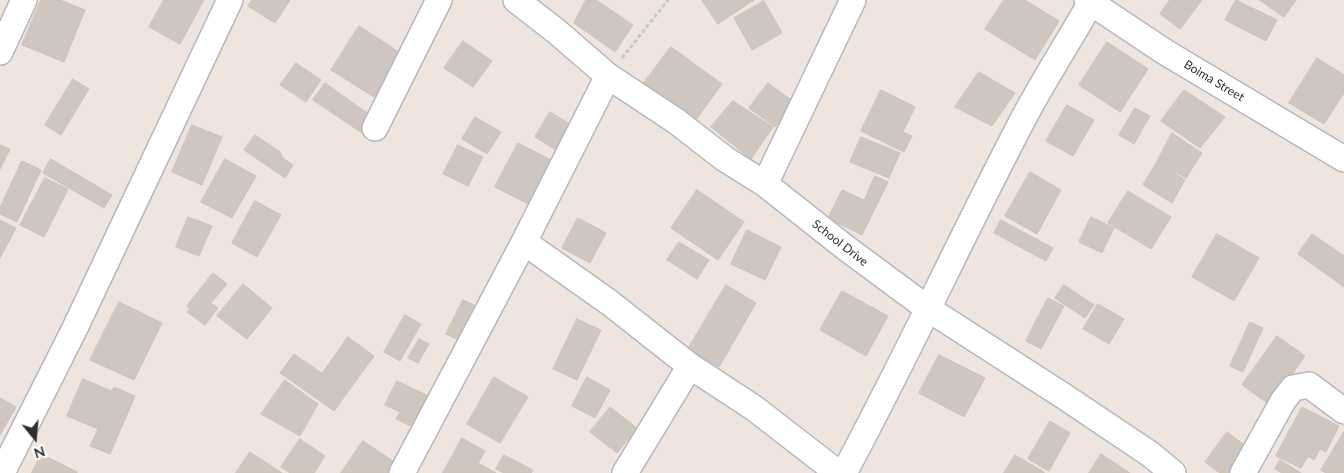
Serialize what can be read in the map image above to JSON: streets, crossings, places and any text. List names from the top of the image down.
{
  "streets": {
    "street": ["Boima Street", "School Drive"]
  },
  "north": "bottom"
}
